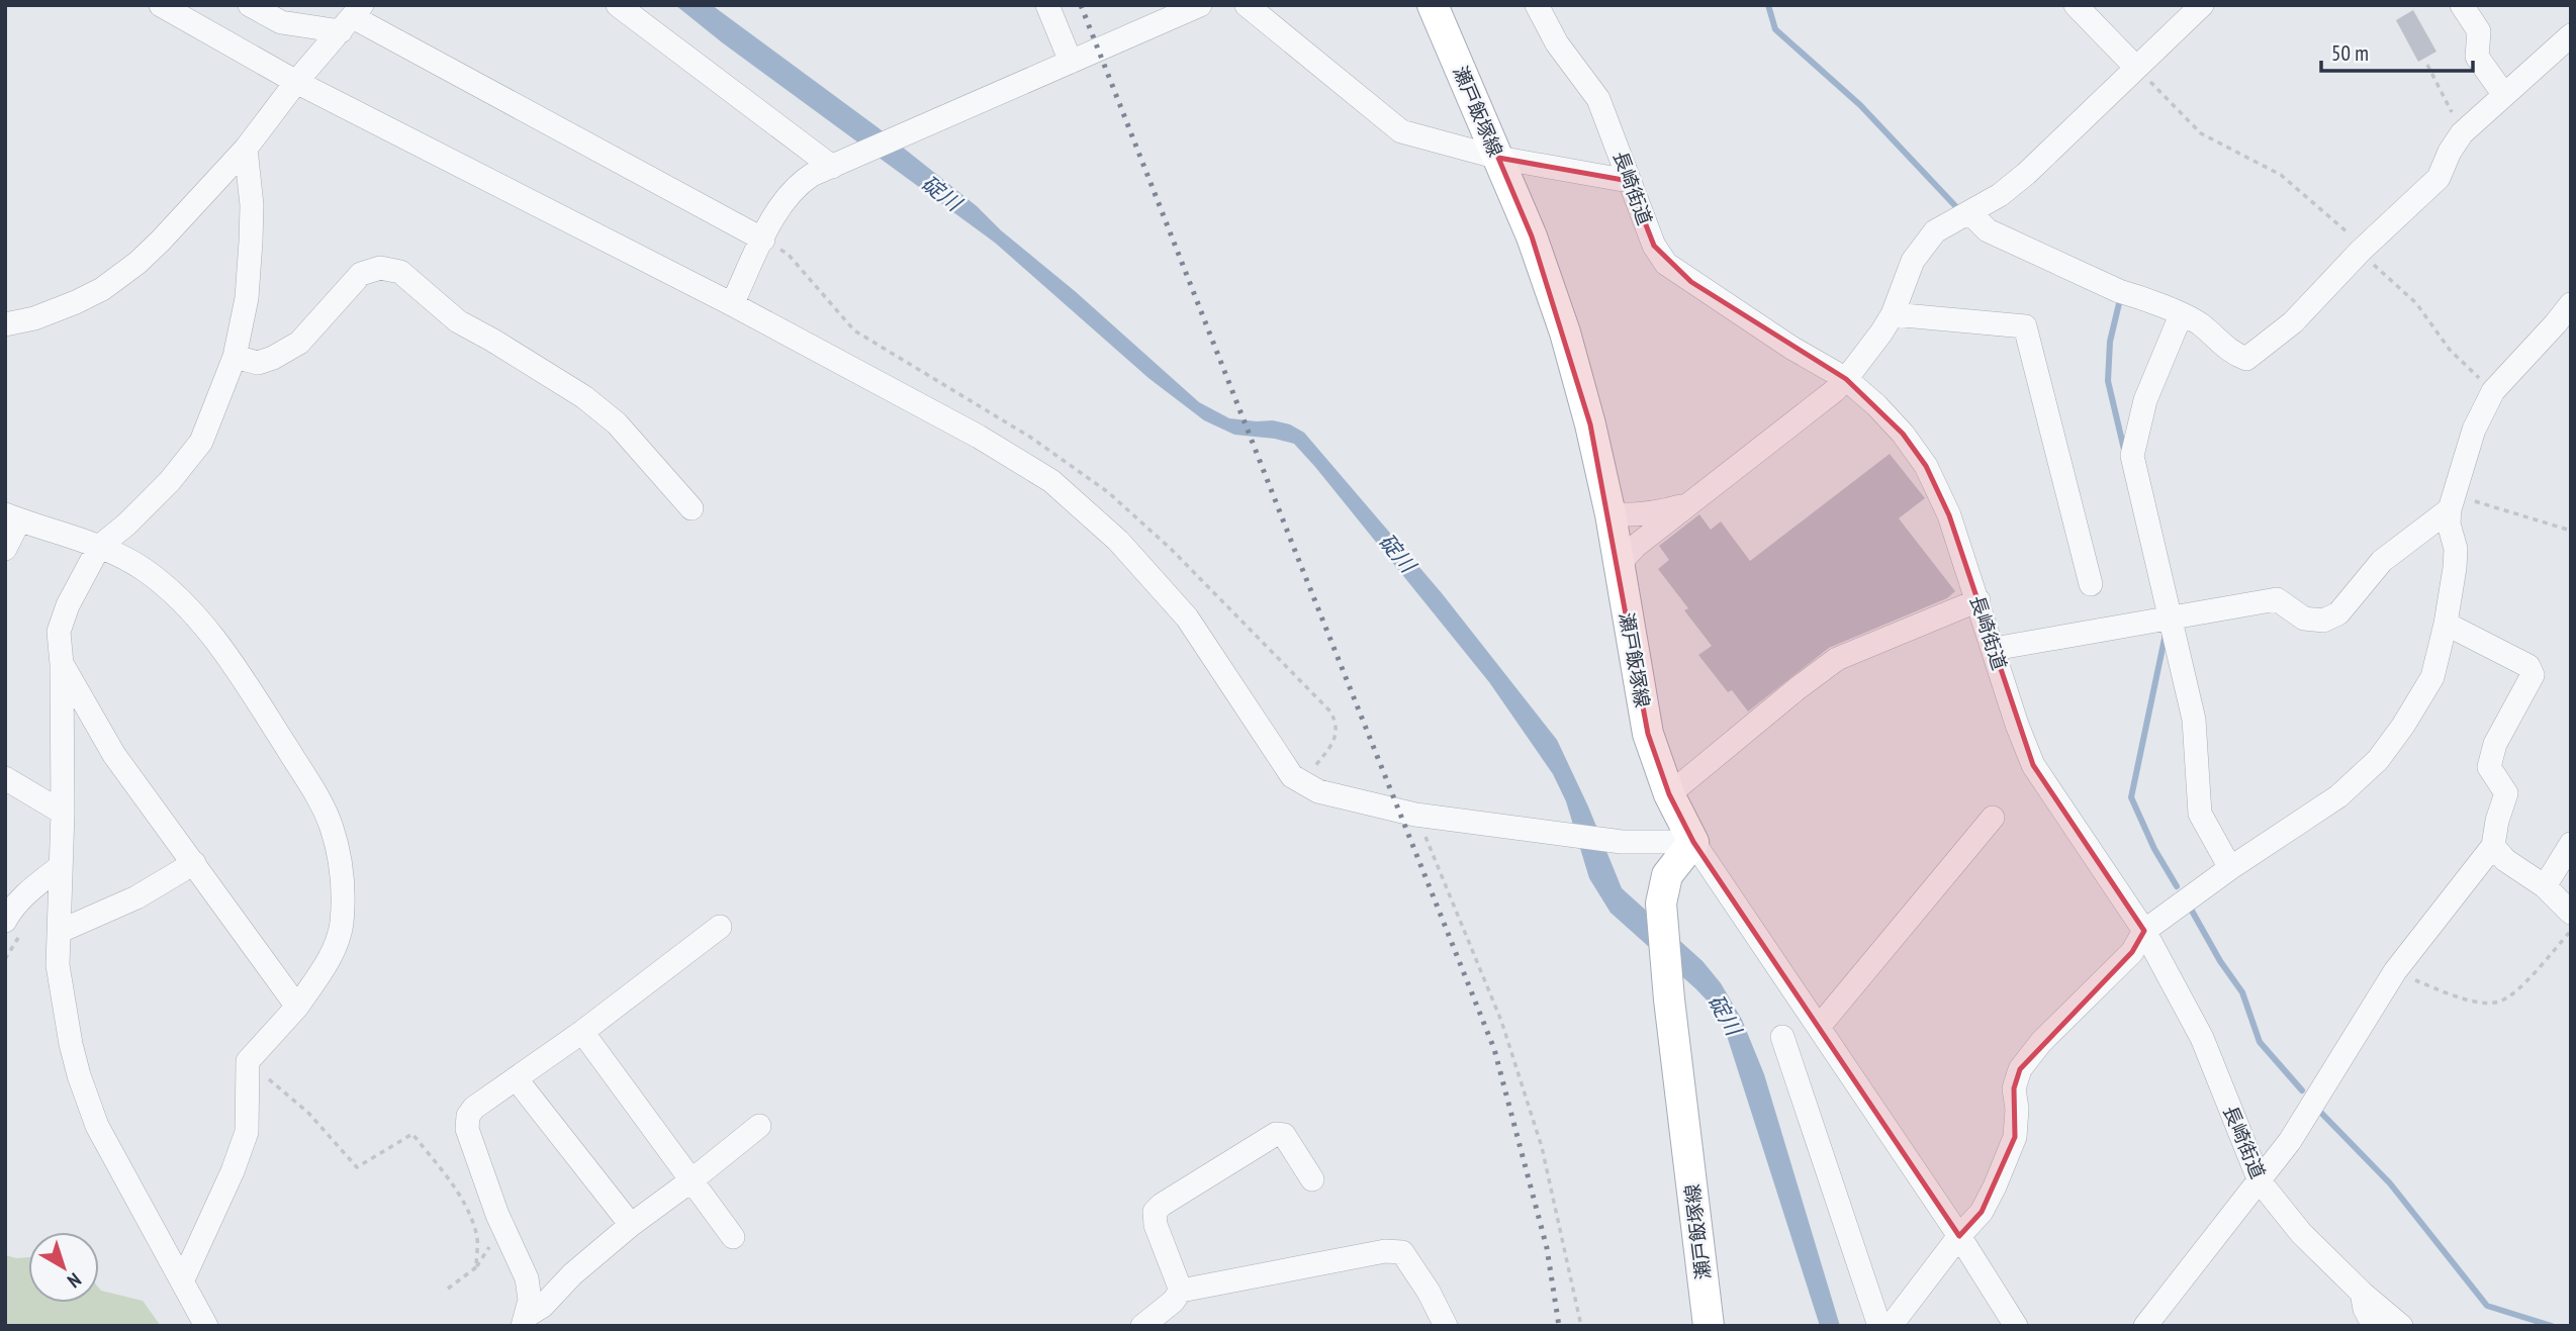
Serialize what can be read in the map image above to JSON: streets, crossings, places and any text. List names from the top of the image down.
{
  "streets": {
    "main road": ["瀬戸飯塚線"],
    "street": ["長崎街道"]
  },
  "water": ["碇川"],
  "scale_bar": "50 m",
  "north": "bottom right"
}
